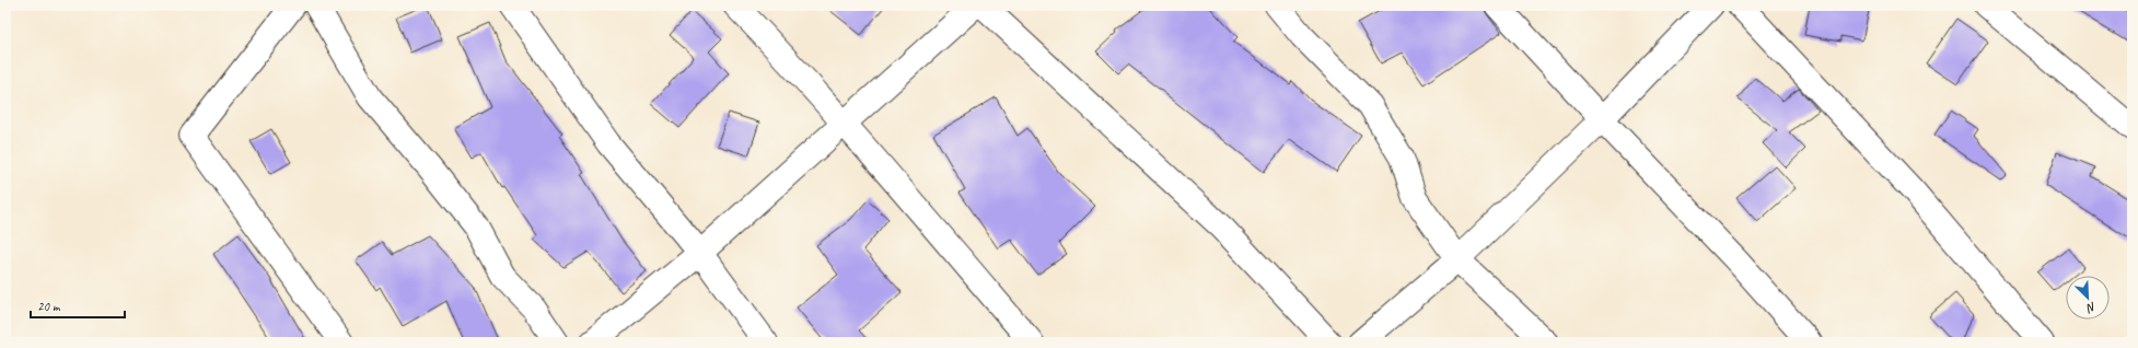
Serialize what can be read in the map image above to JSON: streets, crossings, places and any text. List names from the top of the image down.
{
  "scale_bar": "20 m",
  "north": "bottom right"
}
